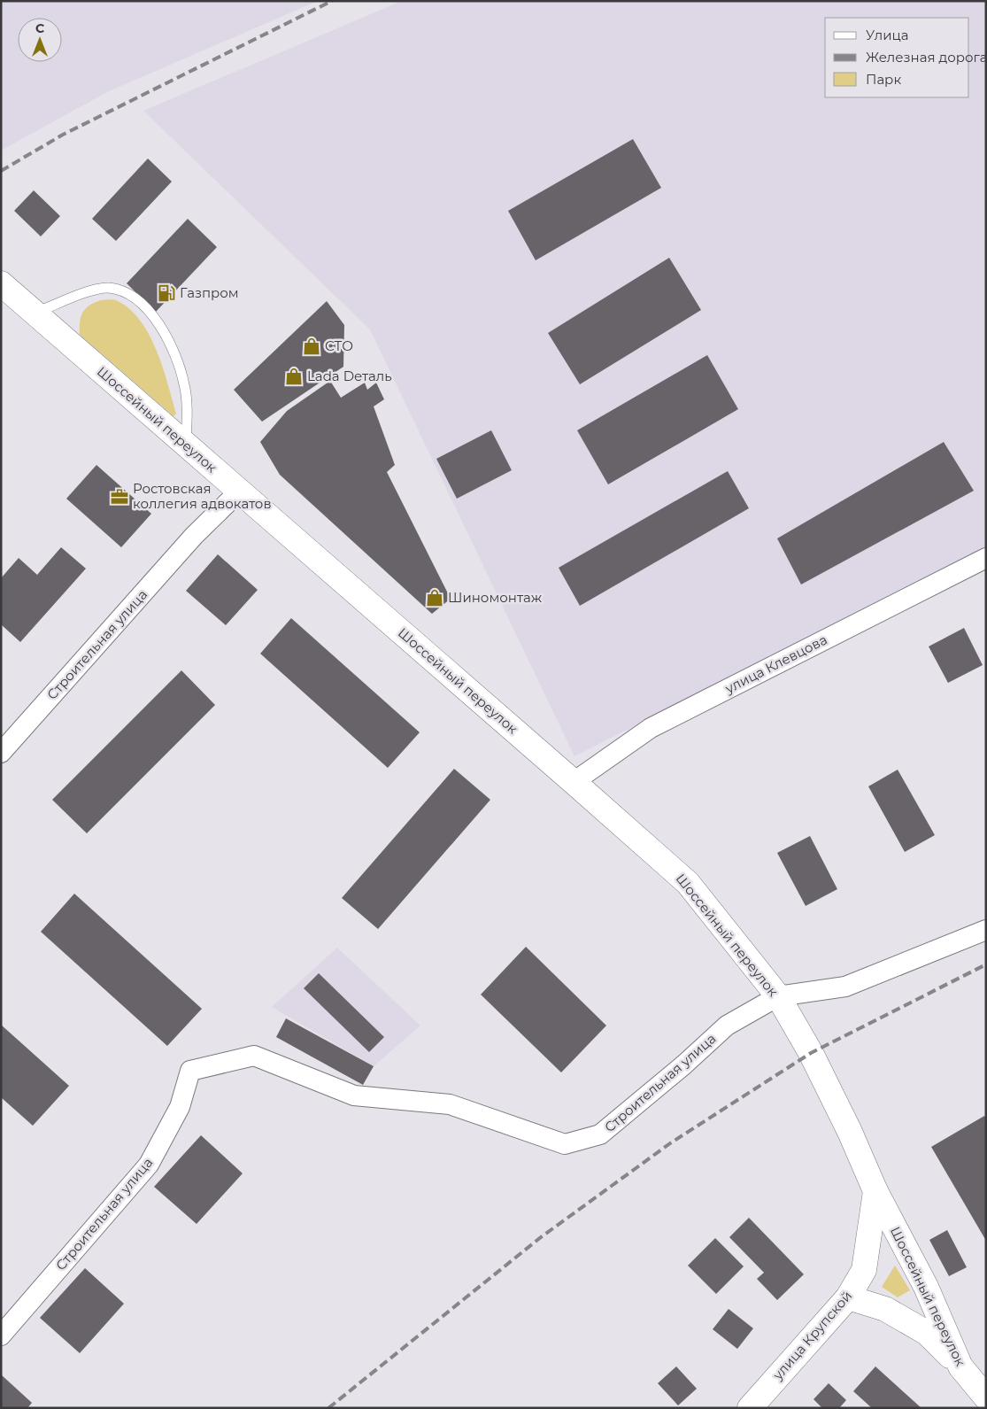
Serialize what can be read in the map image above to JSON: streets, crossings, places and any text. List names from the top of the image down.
{
  "streets": {
    "main road": ["Шоссейный переулок", "улица Крупской"],
    "street": ["Строительная улица", "улица Клевцова"]
  },
  "crossings": [
    ["Шоссейный переулок", "Строительная улица"],
    ["Шоссейный переулок", "улица Клевцова"],
    ["Шоссейный переулок", "улица Крупской"]
  ],
  "places": {
    "fuel station": ["Газпром"],
    "shop": ["СТО", "Lada Dеталь", "Шиномонтаж"],
    "office": ["Ростовская коллегия адвокатов"]
  },
  "legend": ["Улица", "Железная дорога", "Парк"],
  "north": "top"
}
